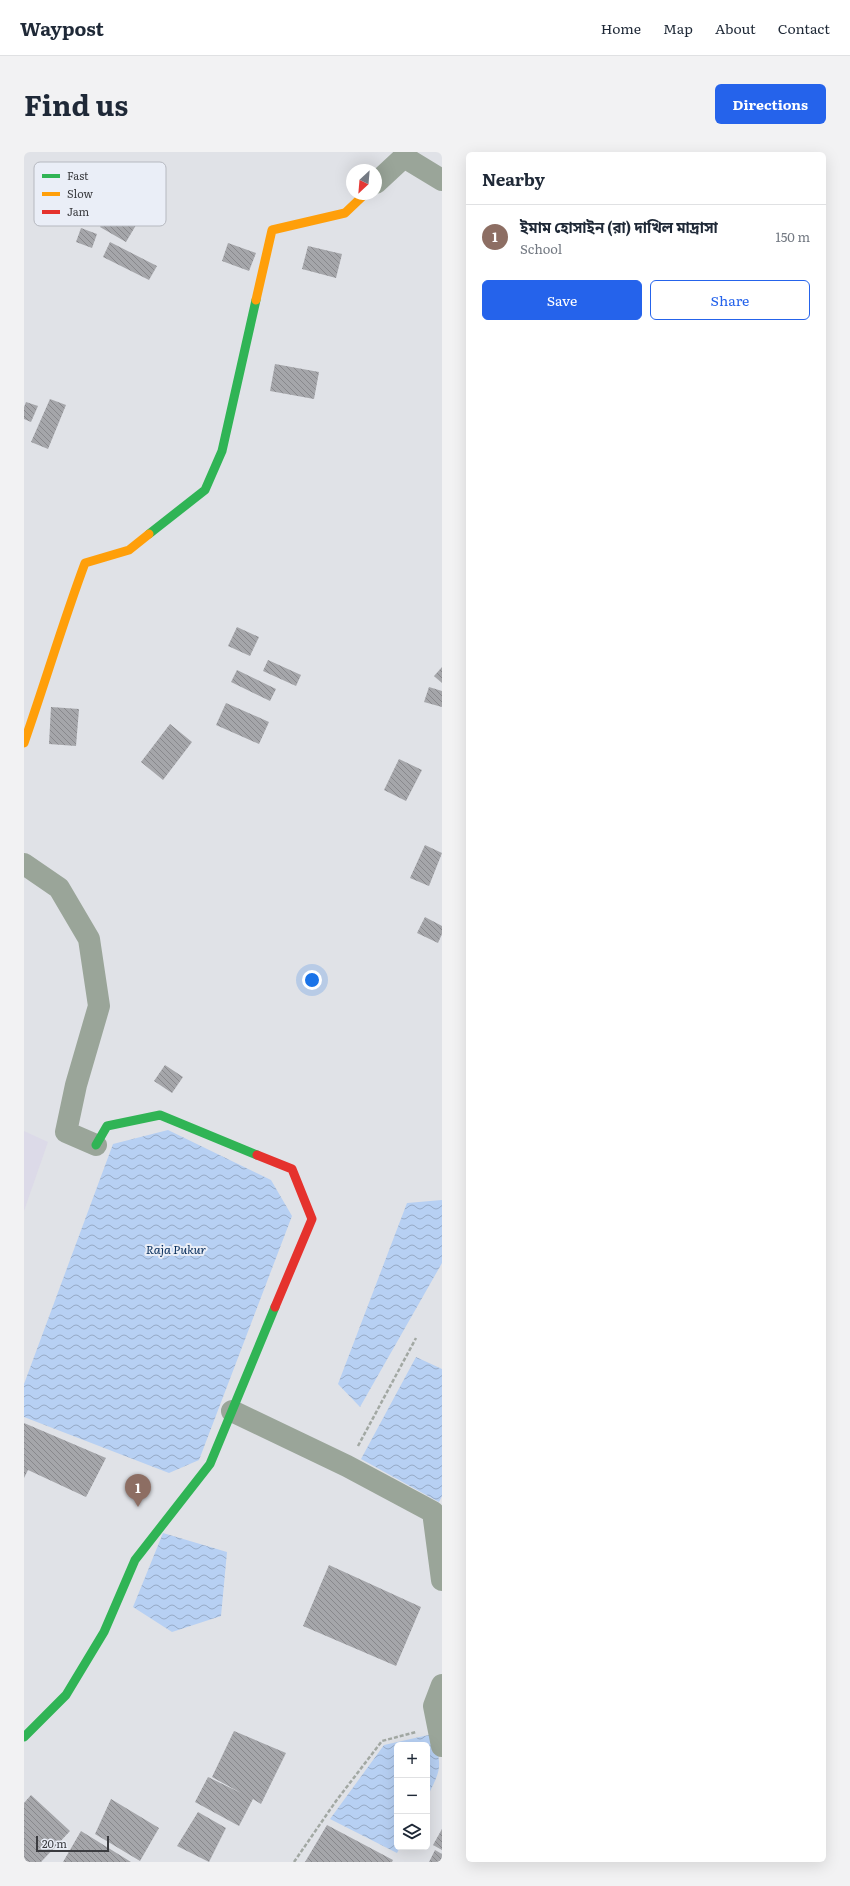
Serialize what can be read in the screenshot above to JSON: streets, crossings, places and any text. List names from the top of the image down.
{
  "water": ["Raja Pukur"],
  "legend": ["Fast", "Slow", "Jam"],
  "scale_bar": "20 m",
  "north": "bottom left",
  "page": {
    "header": "Waypost",
    "nav": [
      "Home",
      "Map",
      "About",
      "Contact"
    ],
    "title": "Find us",
    "buttons": [
      "Directions",
      ["Save", "Share"]
    ],
    "heading": "Nearby",
    "list": [
      {
        "mark": "1",
        "name": "ইমাম হোসাইন (রা) দাখিল মাদ্রাসা",
        "note": "School",
        "value": "150 m"
      }
    ],
    "pins": "1",
    "map_buttons": ["+", "−"],
    "scale": "20 m"
  }
}
